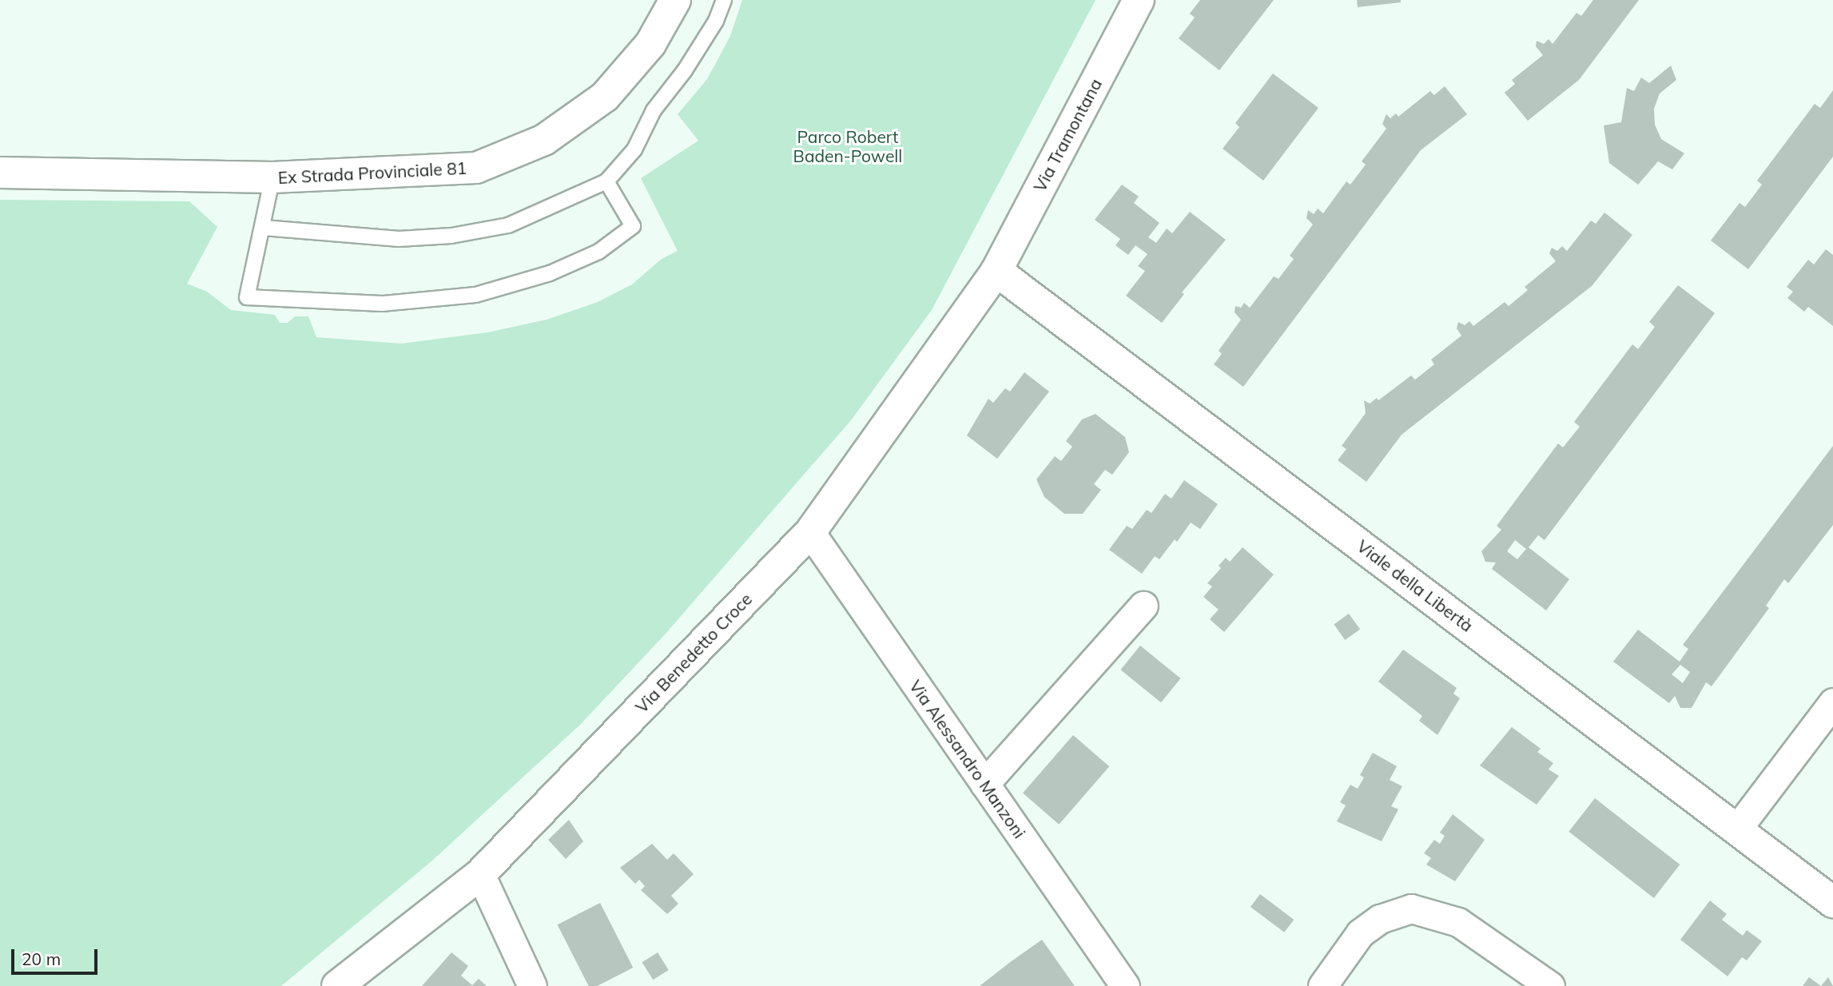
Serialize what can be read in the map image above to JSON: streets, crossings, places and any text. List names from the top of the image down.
{
  "streets": {
    "street": [
      "Via Tramontana",
      "Ex Strada Provinciale 81",
      "Viale della Libertà",
      "Via Benedetto Croce",
      "Via Alessandro Manzoni"
    ]
  },
  "crossings": [
    ["Via Tramontana", "Viale della Libertà"],
    ["Via Tramontana", "Via Benedetto Croce"],
    ["Viale della Libertà", "Via Benedetto Croce"],
    ["Via Benedetto Croce", "Via Alessandro Manzoni"]
  ],
  "parks": ["Parco Robert Baden-Powell"],
  "scale_bar": "20 m"
}
